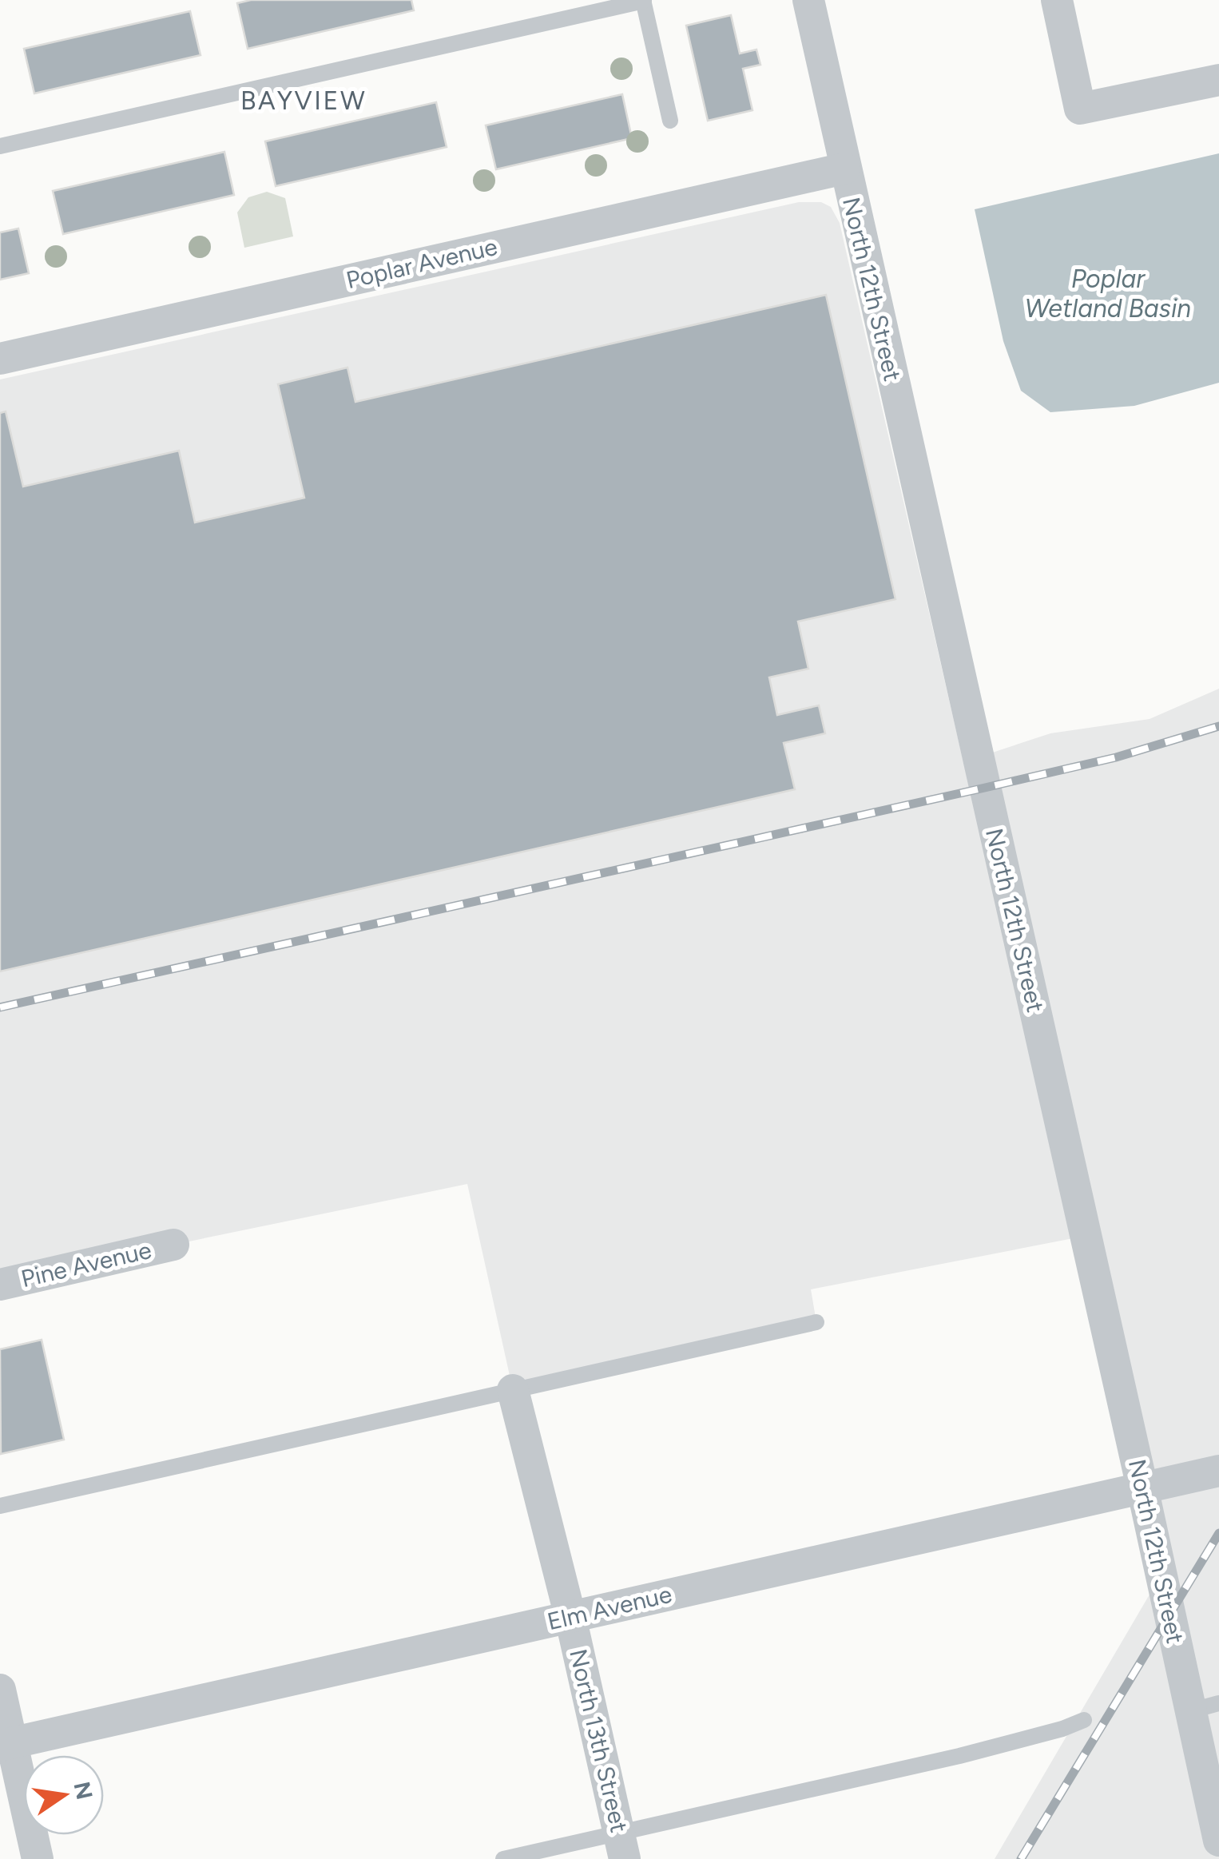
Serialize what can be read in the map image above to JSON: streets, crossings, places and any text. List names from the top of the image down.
{
  "streets": {
    "street": [
      "Poplar Avenue",
      "North 12th Street",
      "Pine Avenue",
      "Elm Avenue",
      "North 13th Street"
    ]
  },
  "crossings": [
    ["Poplar Avenue", "North 12th Street"],
    ["North 12th Street", "Elm Avenue"],
    ["Elm Avenue", "North 13th Street"]
  ],
  "districts": ["BAYVIEW"],
  "water": ["Poplar Wetland Basin"],
  "north": "right"
}
